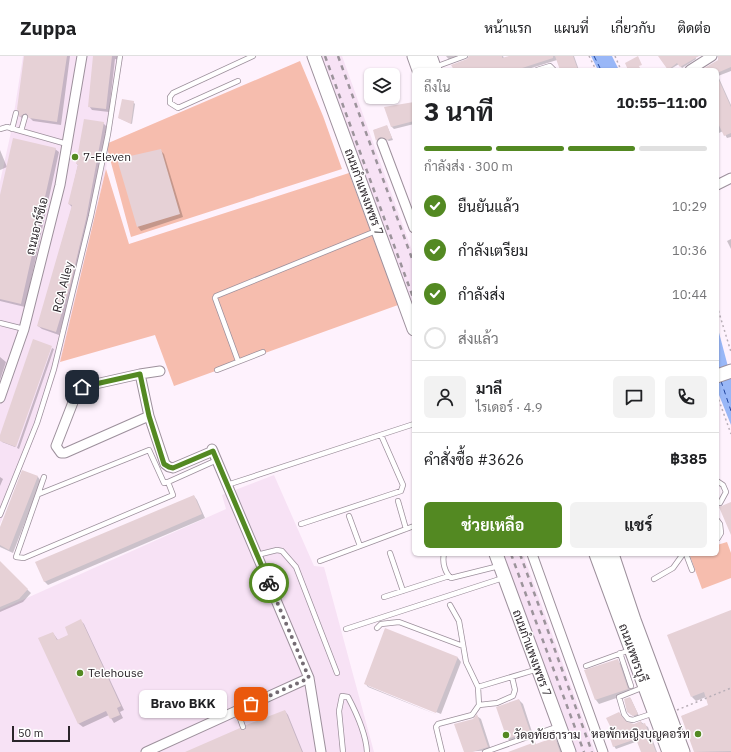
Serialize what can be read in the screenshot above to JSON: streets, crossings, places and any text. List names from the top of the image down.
{
  "streets": {
    "main road": ["ถนนเพชรบุรี"],
    "street": ["ถนนกำแพงเพชร 7", "ถนนอาร์ซีเอ"],
    "lane": ["RCA Alley"]
  },
  "places": [
    "7-Eleven",
    "Telehouse",
    "Bravo BKK",
    "หอพักหญิงบุญคอร์ท",
    "วัดอุทัยธาราม"
  ],
  "scale_bar": "50 m",
  "page": {
    "header": "Zuppa",
    "nav": [
      "หน้าแรก",
      "แผนที่",
      "เกี่ยวกับ",
      "ติดต่อ"
    ],
    "heading": ["3 นาที", "ถึงใน", "10:55–11:00"],
    "panel": [
      "มาลี",
      "ไรเดอร์ · 4.9",
      "คำสั่งซื้อ #3626",
      "฿385"
    ],
    "bar": "กำลังส่ง · 300 m",
    "list": [
      ["ยืนยันแล้ว", "10:29"],
      ["กำลังเตรียม", "10:36"],
      ["กำลังส่ง", "10:44"],
      "ส่งแล้ว"
    ],
    "buttons": ["ช่วยเหลือ", "แชร์"],
    "bubble": "Bravo BKK",
    "scale": "50 m"
  }
}
